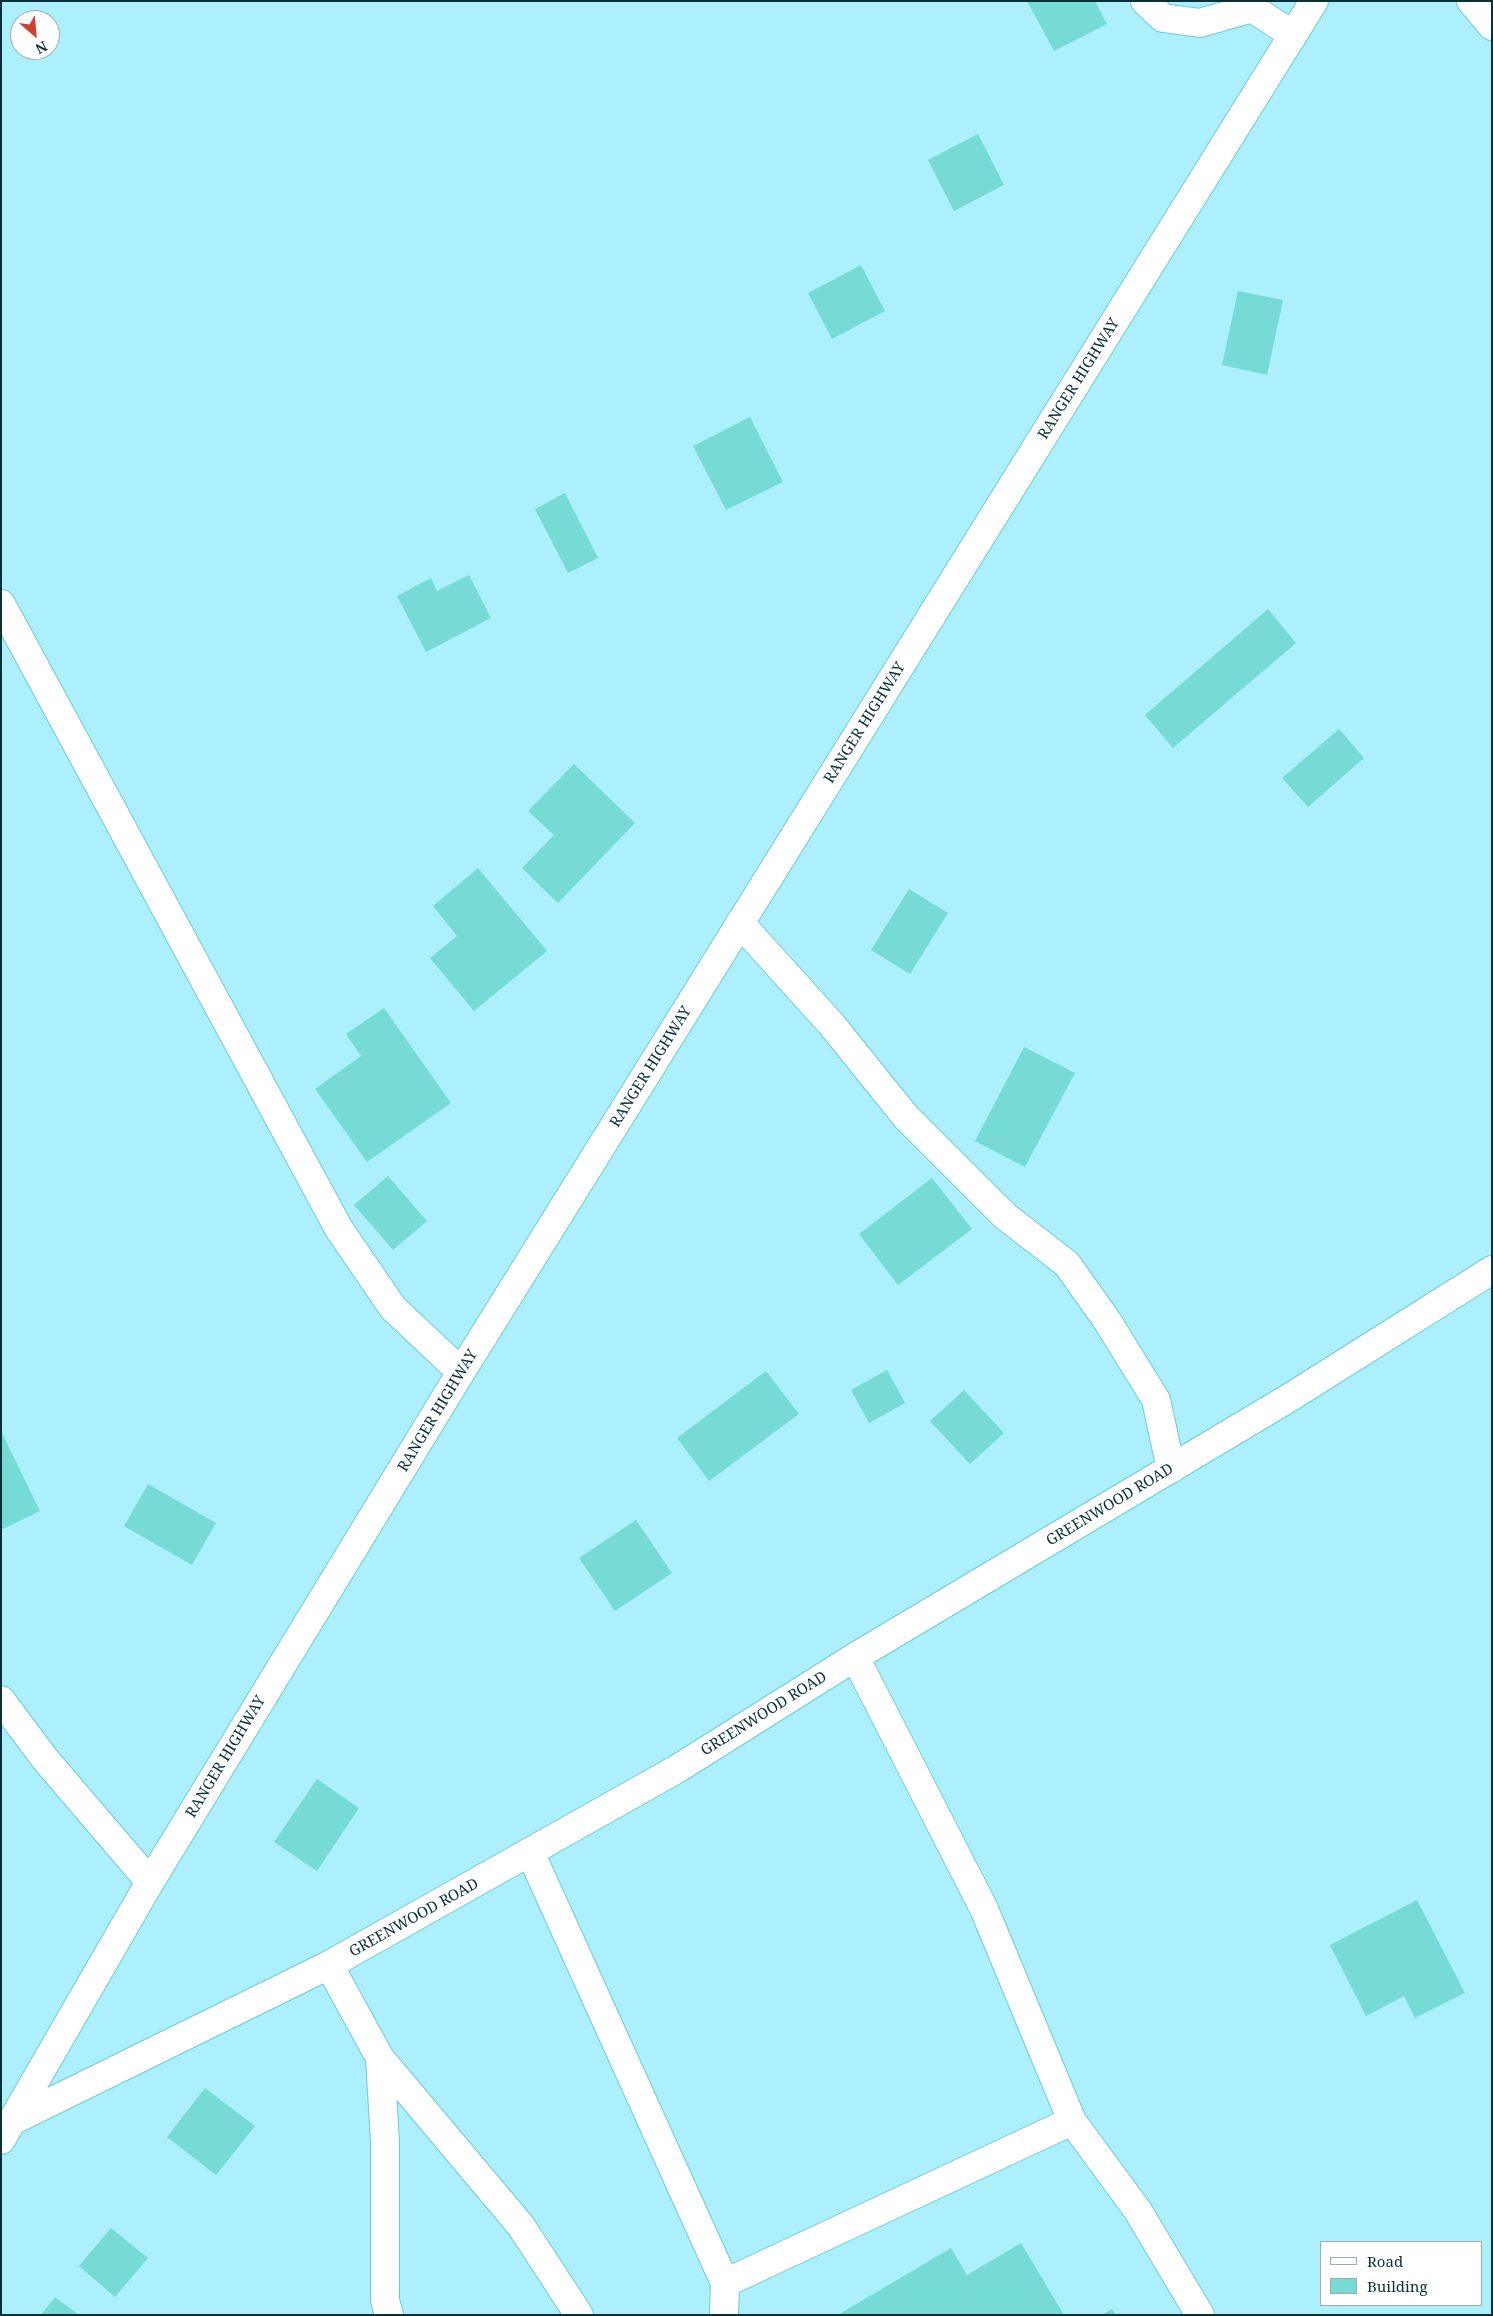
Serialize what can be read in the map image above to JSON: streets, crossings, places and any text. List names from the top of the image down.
{
  "streets": {
    "street": ["RANGER HIGHWAY", "GREENWOOD ROAD"]
  },
  "crossings": [
    ["RANGER HIGHWAY", "GREENWOOD ROAD"]
  ],
  "legend": ["Road", "Building"],
  "north": "bottom right"
}
